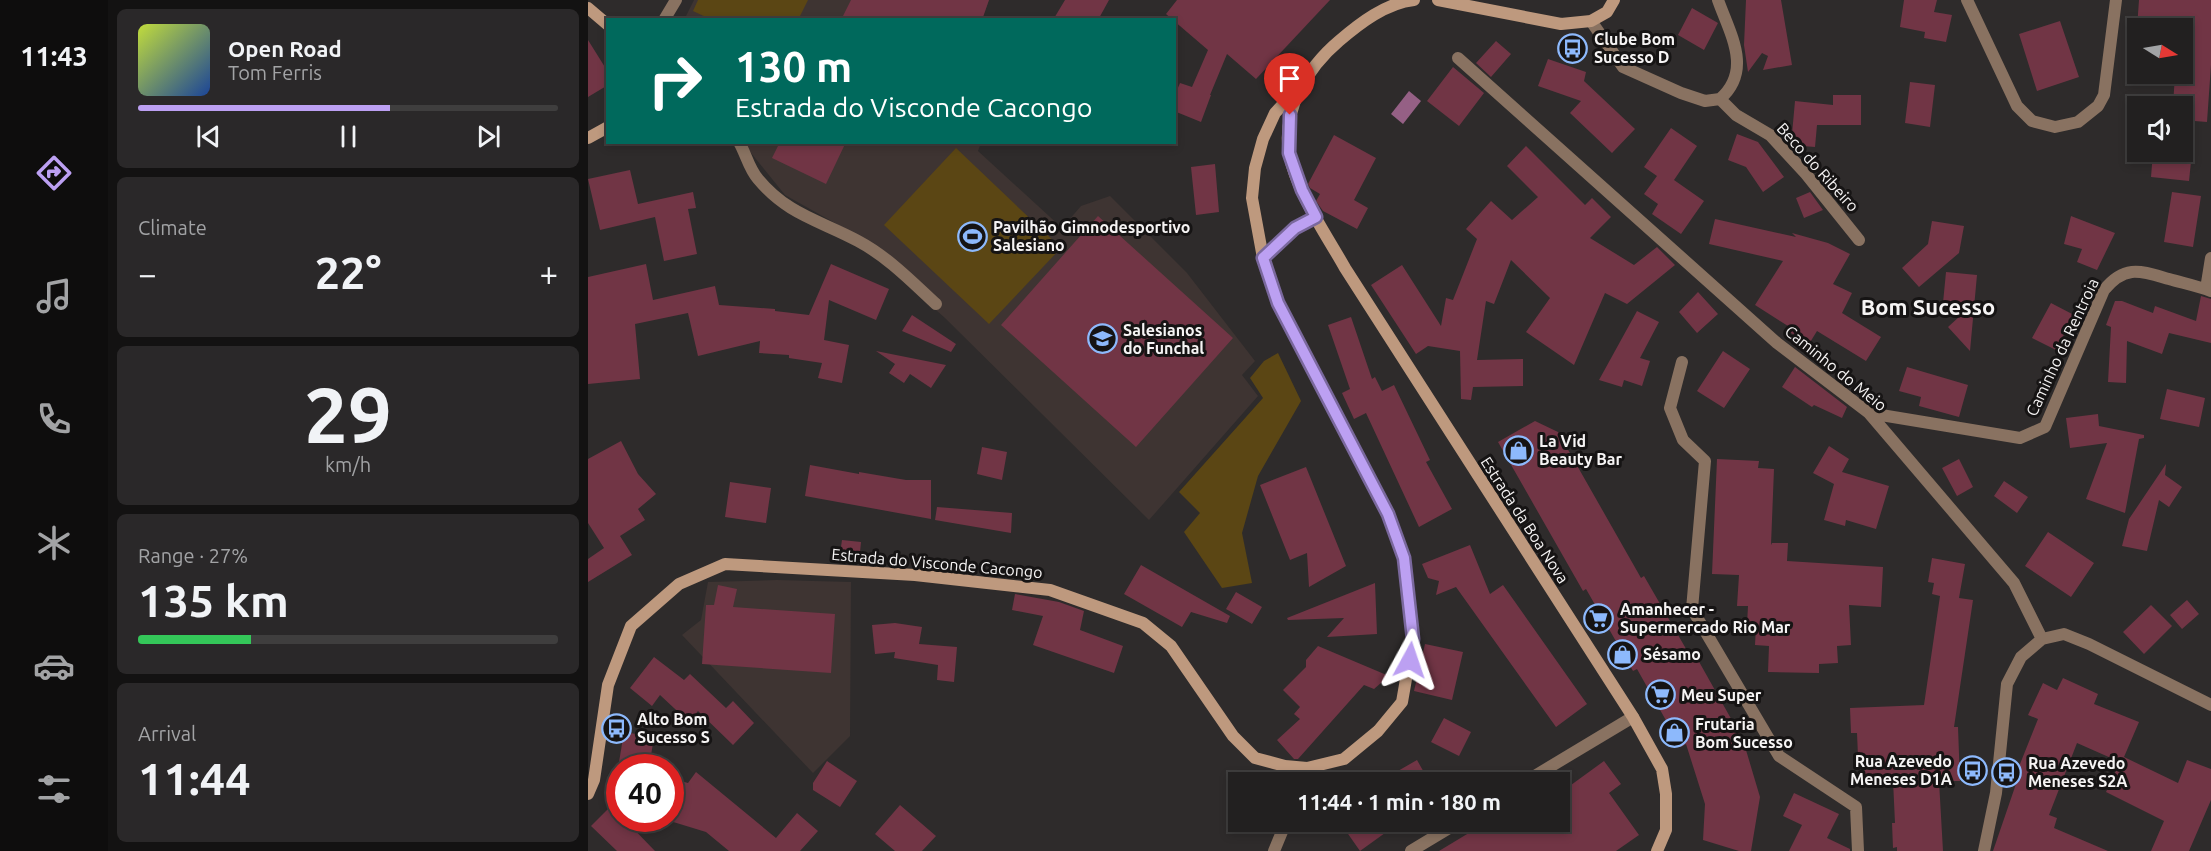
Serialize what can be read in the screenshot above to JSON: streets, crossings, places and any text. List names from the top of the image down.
{
  "streets": {
    "street": [
      "Beco do Ribeiro",
      "Caminho da Rentroia",
      "Caminho do Meio",
      "Estrada da Boa Nova",
      "Estrada do Visconde Cacongo"
    ]
  },
  "crossings": [
    ["Caminho da Rentroia", "Caminho do Meio"],
    ["Estrada da Boa Nova", "Estrada do Visconde Cacongo"]
  ],
  "districts": ["Bom Sucesso"],
  "places": {
    "bus stop": [
      "Clube Bom Sucesso D",
      "Alto Bom Sucesso S",
      "Rua Azevedo Meneses D1A",
      "Rua Azevedo Meneses S2A"
    ],
    "sports": ["Pavilhão Gimnodesportivo Salesiano"],
    "school or university": ["Salesianos do Funchal"],
    "shop": ["La Vid Beauty Bar", "Sésamo", "Frutaria Bom Sucesso"],
    "supermarket": ["Amanhecer - Supermercado Rio Mar", "Meu Super"]
  },
  "north": "right",
  "page": {
    "tabs": "11:43",
    "turn": ["130 m", "Estrada do Visconde Cacongo"],
    "song": ["Open Road", "Tom Ferris"],
    "tile": [
      "Climate",
      ["29", "km/h"],
      ["Range · 27%", "135 km"],
      ["Arrival", "11:44"]
    ],
    "heat": ["−", "22°", "+"],
    "limit": "40",
    "trip": "11:44 · 1 min · 180 m"
  }
}
